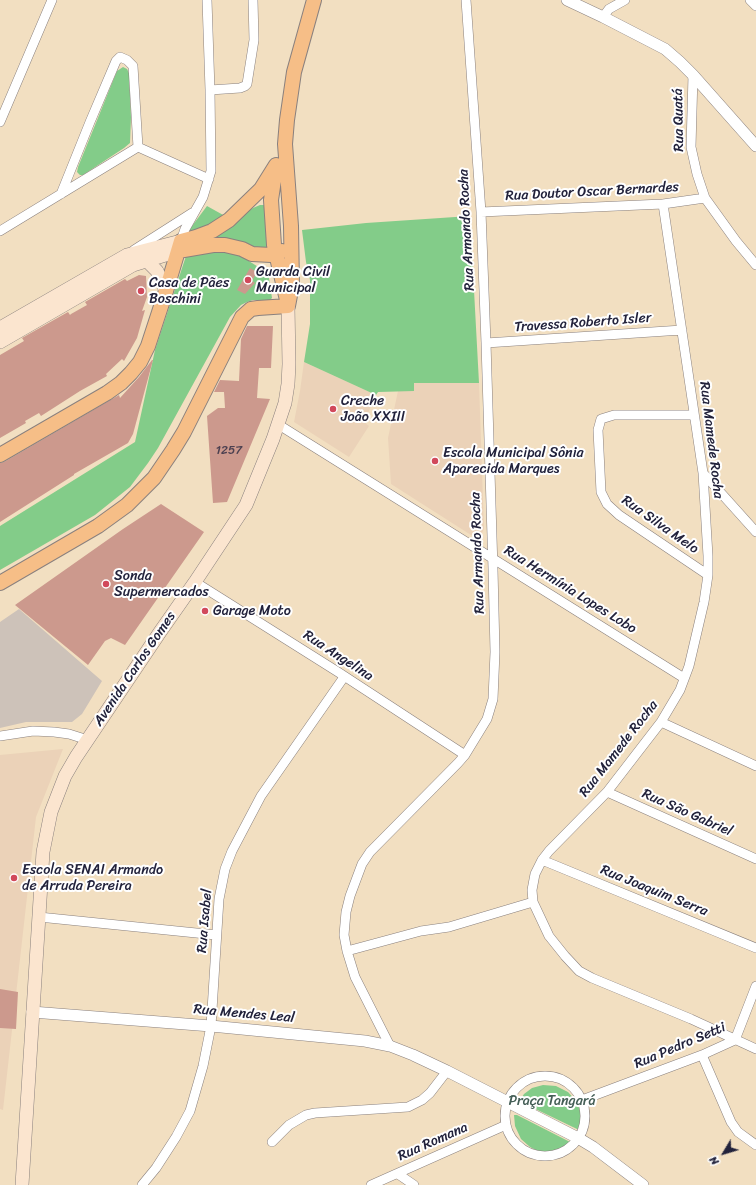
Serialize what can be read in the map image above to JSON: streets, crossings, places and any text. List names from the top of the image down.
{
  "streets": {
    "main road": ["Avenida Carlos Gomes"],
    "street": [
      "Rua Quatá",
      "Rua Doutor Oscar Bernardes",
      "Rua Armando Rocha",
      "Travessa Roberto Isler",
      "Rua Mamede Rocha",
      "Rua Silva Melo",
      "Rua Hermínia Lopes Lobo",
      "Rua Angelina",
      "Rua São Gabriel",
      "Rua Joaquim Serra",
      "Rua Isabel",
      "Rua Mendes Leal",
      "Rua Pedro Setti",
      "Rua Romana"
    ]
  },
  "crossings": [
    ["Rua Quatá", "Rua Doutor Oscar Bernardes"],
    ["Rua Doutor Oscar Bernardes", "Rua Armando Rocha"],
    ["Rua Doutor Oscar Bernardes", "Rua Mamede Rocha"],
    ["Rua Armando Rocha", "Travessa Roberto Isler"],
    ["Rua Armando Rocha", "Rua Hermínia Lopes Lobo"],
    ["Rua Armando Rocha", "Rua Angelina"],
    ["Rua Armando Rocha", "Rua Mendes Leal"],
    ["Travessa Roberto Isler", "Rua Mamede Rocha"],
    ["Rua Mamede Rocha", "Rua Silva Melo"],
    ["Rua Mamede Rocha", "Rua Hermínia Lopes Lobo"],
    ["Rua Mamede Rocha", "Rua São Gabriel"],
    ["Rua Mamede Rocha", "Rua Joaquim Serra"],
    ["Rua Mamede Rocha", "Rua Pedro Setti"],
    ["Rua Hermínia Lopes Lobo", "Avenida Carlos Gomes"],
    ["Rua Angelina", "Avenida Carlos Gomes"],
    ["Rua Angelina", "Rua Isabel"],
    ["Avenida Carlos Gomes", "Rua Mendes Leal"],
    ["Rua Isabel", "Rua Mendes Leal"]
  ],
  "parks": ["Praça Tangará"],
  "places": [
    "Guarda Civil Municipal",
    "Casa de Pães Boschini",
    "Creche João XXIII",
    "Escola Municipal Sônia Aparecida Marques",
    "Sonda Supermercados",
    "Garage Moto",
    "Escola SENAI Armando de Arruda Pereira"
  ],
  "house_numbers": ["1257"],
  "north": "bottom left"
}
